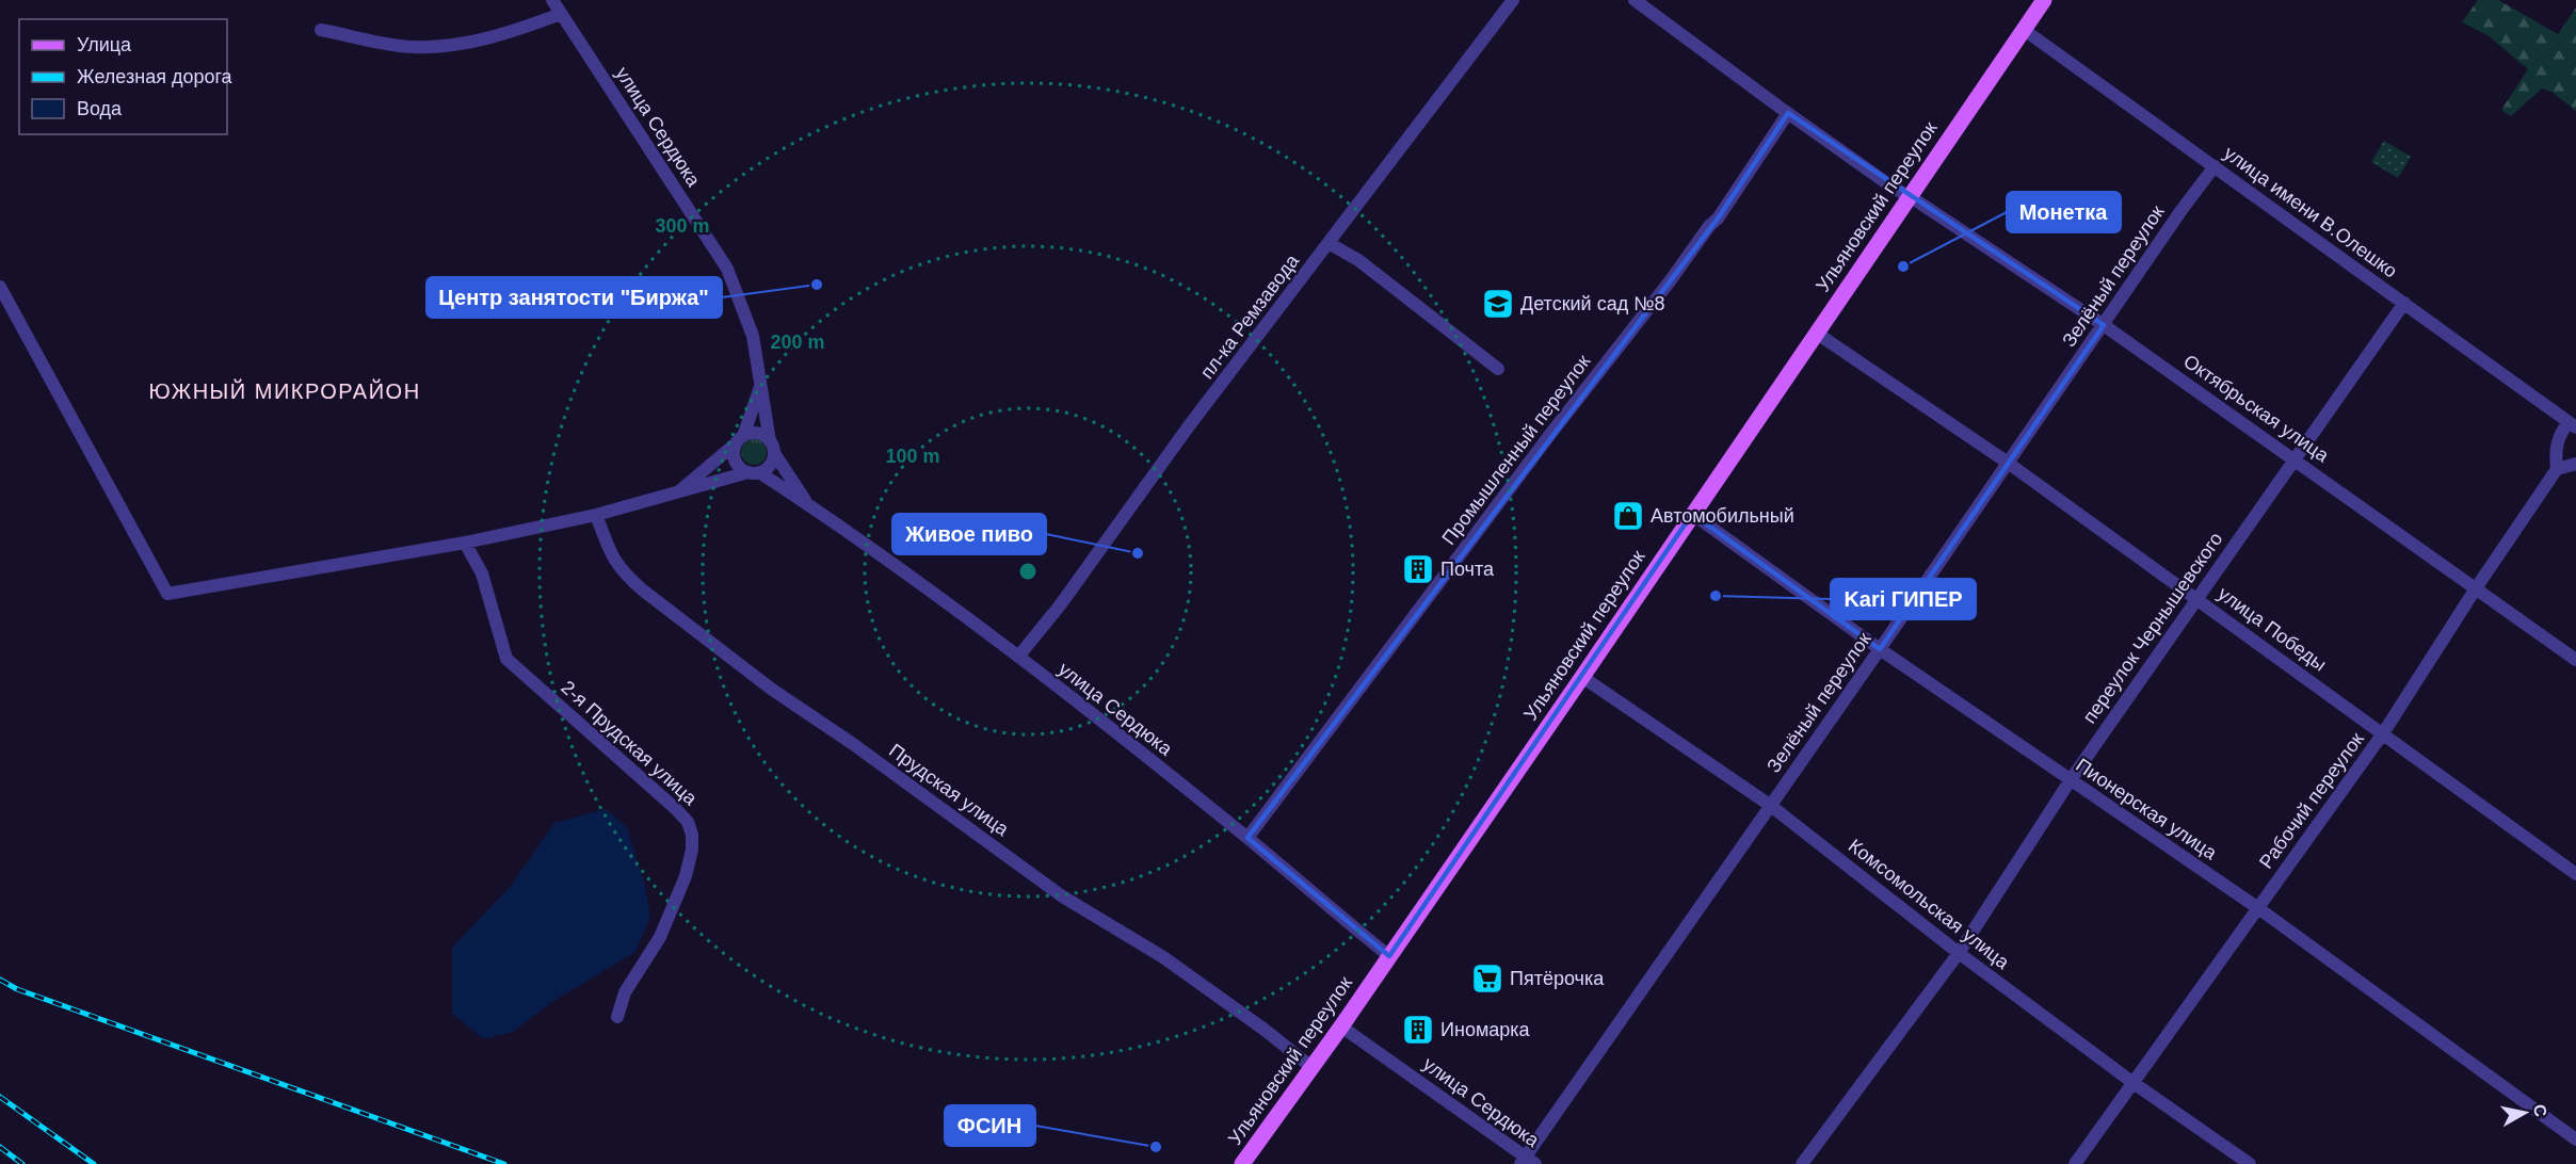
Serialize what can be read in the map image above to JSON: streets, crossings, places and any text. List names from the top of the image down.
{
  "streets": {
    "main road": ["Ульяновский переулок"],
    "street": [
      "улица Сердюка",
      "улица имени В.Олешко",
      "Зелёный переулок",
      "пл-ка Ремзавода",
      "Октябрьская улица",
      "Промышленный переулок",
      "переулок Чернышевского",
      "улица Победы",
      "2-я Прудская улица",
      "Прудская улица",
      "Рабочий переулок",
      "Пионерская улица",
      "Комсомольская улица"
    ]
  },
  "crossings": [
    ["улица Сердюка", "Ульяновский переулок"],
    ["улица Сердюка", "Зелёный переулок"],
    ["улица Сердюка", "пл-ка Ремзавода"],
    ["улица Сердюка", "Промышленный переулок"],
    ["Ульяновский переулок", "улица имени В.Олешко"],
    ["Ульяновский переулок", "Октябрьская улица"],
    ["Ульяновский переулок", "улица Победы"],
    ["Ульяновский переулок", "Прудская улица"],
    ["Ульяновский переулок", "Пионерская улица"],
    ["Ульяновский переулок", "Комсомольская улица"],
    ["улица имени В.Олешко", "Зелёный переулок"],
    ["улица имени В.Олешко", "переулок Чернышевского"],
    ["Зелёный переулок", "Октябрьская улица"],
    ["Зелёный переулок", "улица Победы"],
    ["Зелёный переулок", "Пионерская улица"],
    ["Зелёный переулок", "Комсомольская улица"],
    ["Октябрьская улица", "Промышленный переулок"],
    ["Октябрьская улица", "переулок Чернышевского"],
    ["Октябрьская улица", "Рабочий переулок"],
    ["переулок Чернышевского", "улица Победы"],
    ["переулок Чернышевского", "Пионерская улица"],
    ["переулок Чернышевского", "Комсомольская улица"],
    ["улица Победы", "Рабочий переулок"],
    ["Рабочий переулок", "Пионерская улица"],
    ["Рабочий переулок", "Комсомольская улица"]
  ],
  "districts": ["ЮЖНЫЙ МИКРОРАЙОН"],
  "places": {
    "other": [
      "Монетка",
      "Центр занятости \"Биржа\"",
      "Живое пиво",
      "Kari ГИПЕР",
      "ФСИН"
    ],
    "school or university": ["Детский сад №8"],
    "shop": ["Автомобильный"],
    "building": ["Почта", "Иномарка"],
    "supermarket": ["Пятёрочка"]
  },
  "legend": ["Улица", "Железная дорога", "Вода"],
  "north": "right",
  "rings": ["300 m", "200 m", "100 m"]
}
